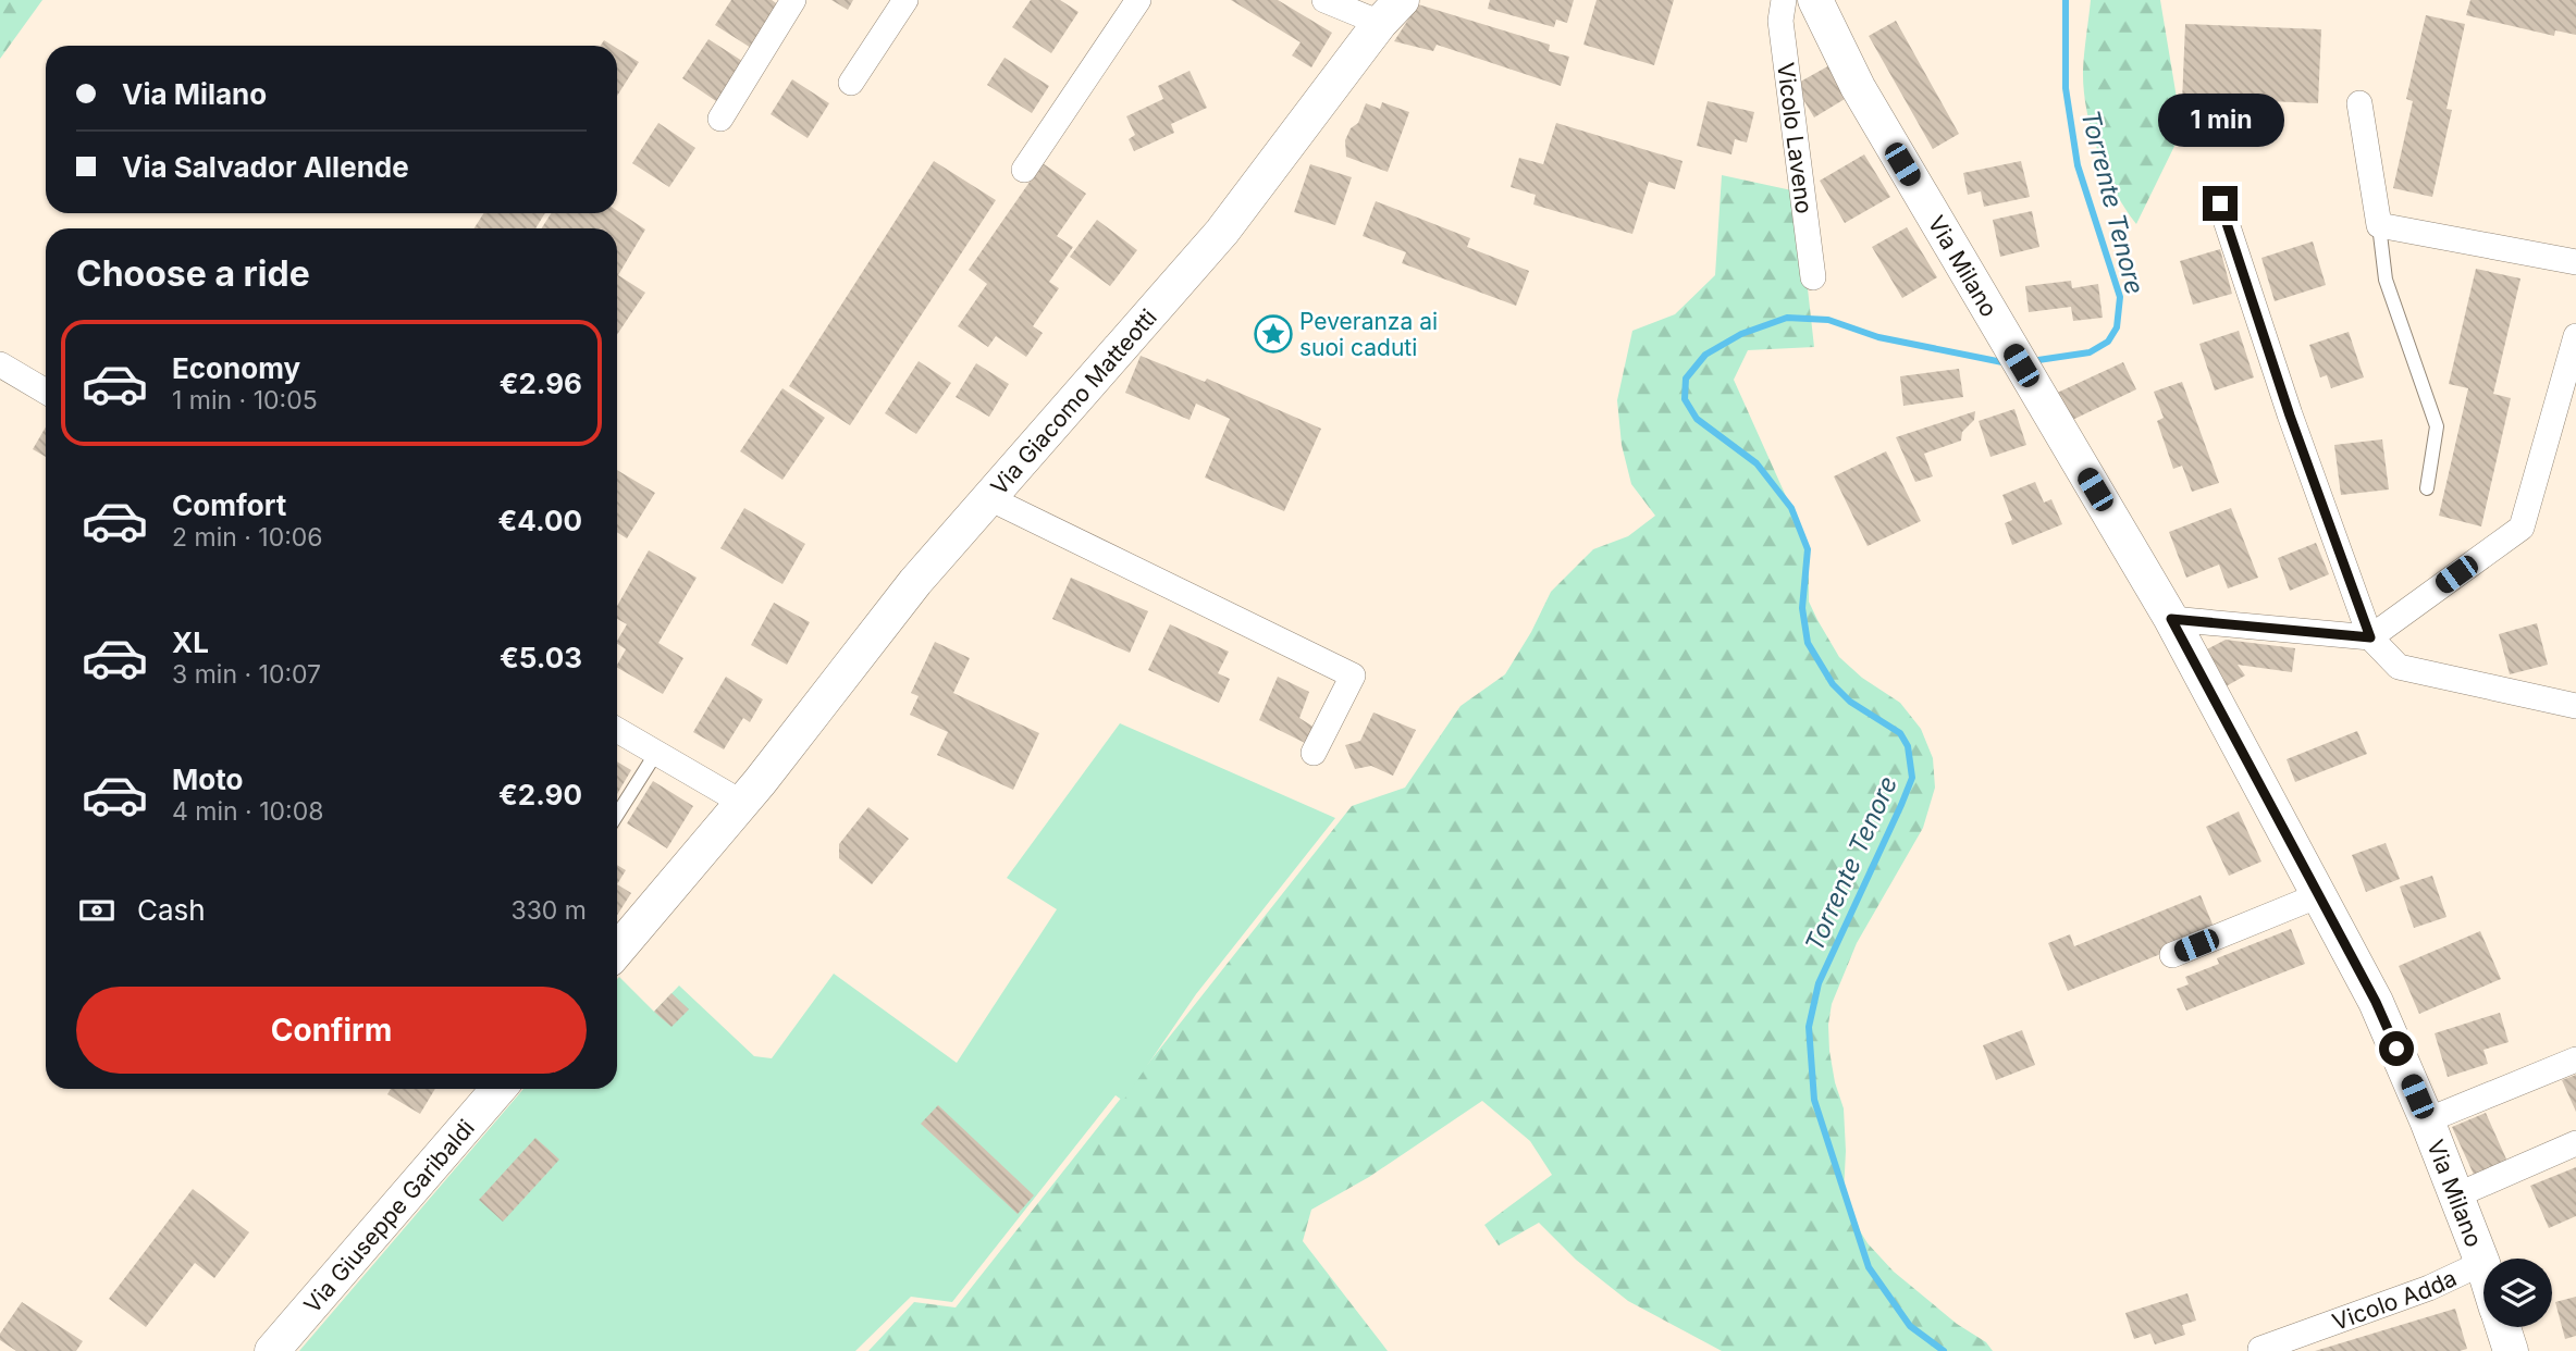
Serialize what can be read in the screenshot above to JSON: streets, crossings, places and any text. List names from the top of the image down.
{
  "streets": {
    "street": [
      "Vicolo Laveno",
      "Via Milano",
      "Via Giacomo Matteotti",
      "Via Giuseppe Garibaldi",
      "Vicolo Adda"
    ]
  },
  "crossings": [
    ["Via Milano", "Vicolo Adda"]
  ],
  "water": ["Torrente Tenore"],
  "places": {
    "place": ["Peveranza ai suoi caduti"]
  },
  "page": {
    "banner": ["Via Milano", "Via Salvador Allende"],
    "bubble": "1 min",
    "heading": "Choose a ride",
    "list": [
      {
        "name": "Economy",
        "note": "1 min · 10:05",
        "value": "€2.96"
      },
      {
        "name": "Comfort",
        "note": "2 min · 10:06",
        "value": "€4.00"
      },
      {
        "name": "XL",
        "note": "3 min · 10:07",
        "value": "€5.03"
      },
      {
        "name": "Moto",
        "note": "4 min · 10:08",
        "value": "€2.90"
      }
    ],
    "pay": ["Cash", "330 m"],
    "buttons": "Confirm"
  }
}
